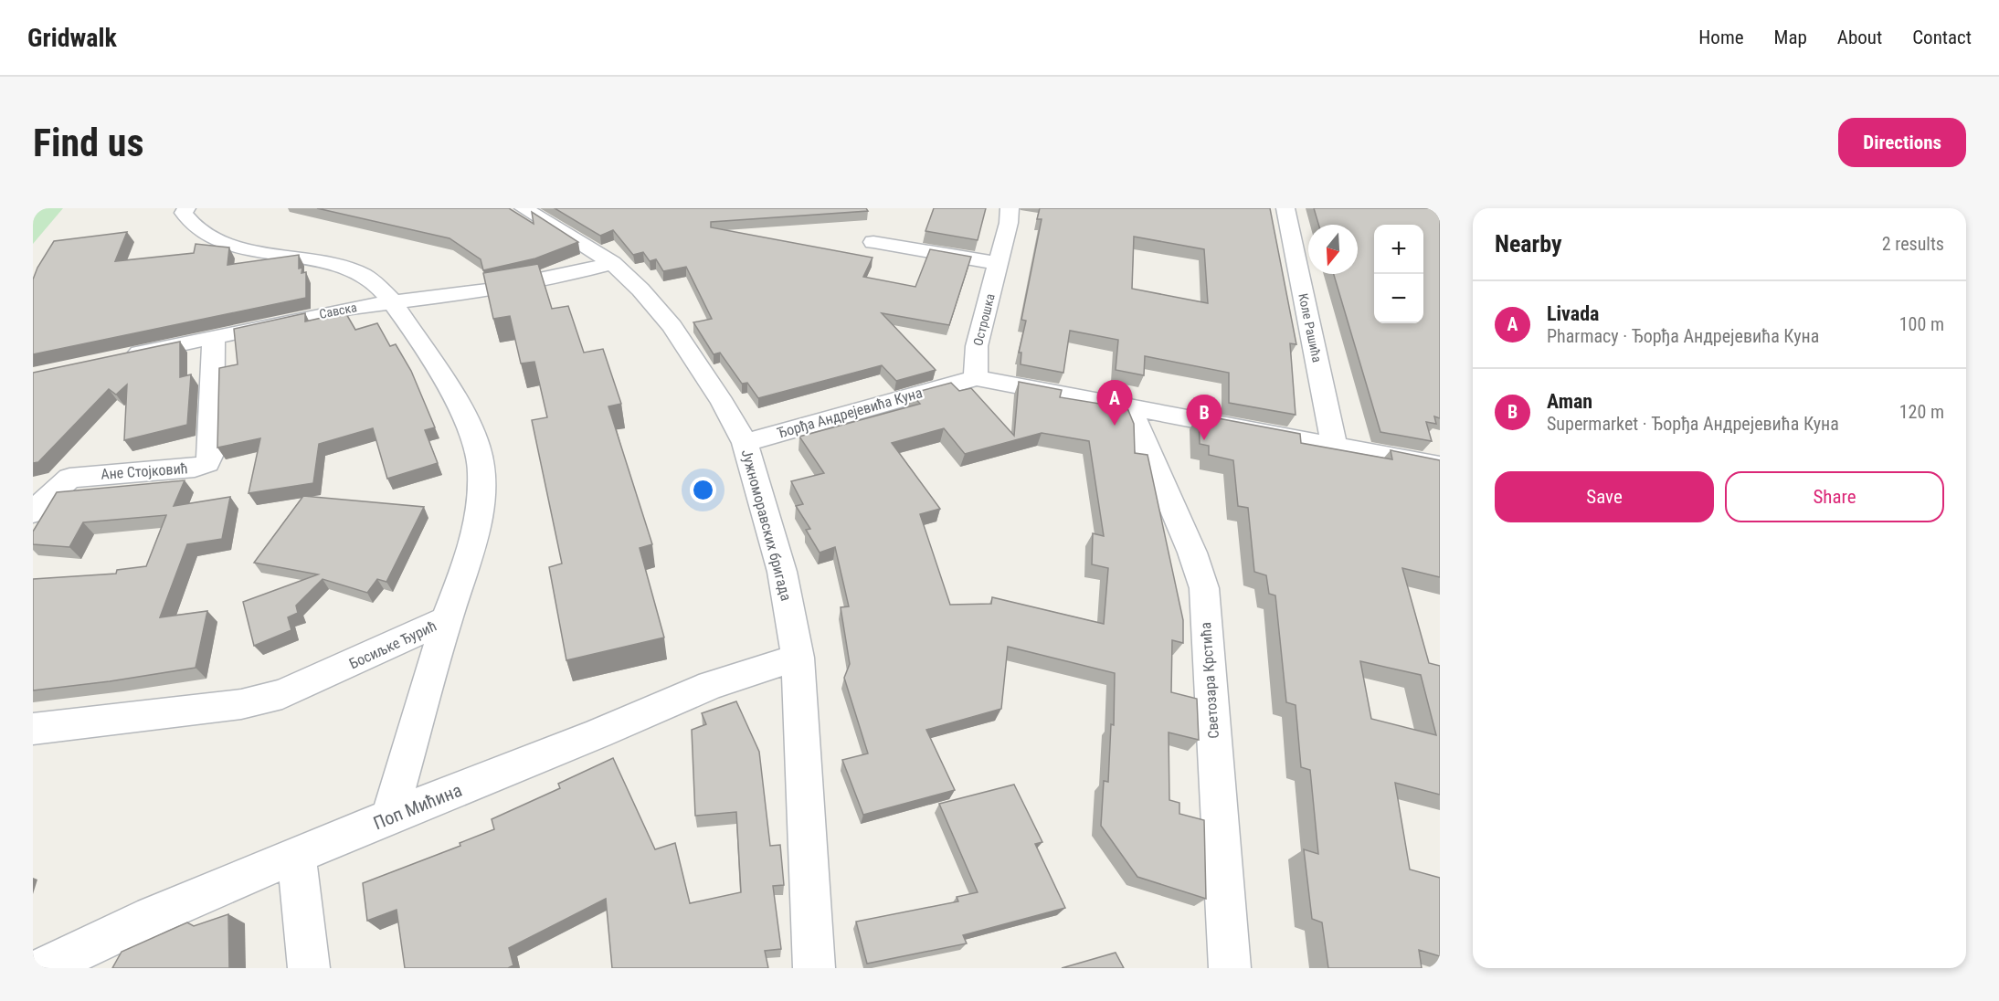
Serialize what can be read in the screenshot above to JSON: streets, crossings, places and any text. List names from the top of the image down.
{
  "streets": {
    "street": [
      "Савска",
      "Острошка",
      "Коле Рашића",
      "Ђорђа Андрејевића Куна",
      "Ане Стојковић",
      "Јужноморавских бригада",
      "Босиљке Ђурић",
      "Светозара Крстића",
      "Поп Мићина"
    ]
  },
  "crossings": [
    ["Савска", "Ане Стојковић"],
    ["Савска", "Јужноморавских бригада"],
    ["Савска", "Босиљке Ђурић"],
    ["Острошка", "Ђорђа Андрејевића Куна"],
    ["Коле Рашића", "Ђорђа Андрејевића Куна"],
    ["Ђорђа Андрејевића Куна", "Јужноморавских бригада"],
    ["Ђорђа Андрејевића Куна", "Светозара Крстића"],
    ["Јужноморавских бригада", "Поп Мићина"]
  ],
  "north": "bottom",
  "page": {
    "header": "Gridwalk",
    "nav": [
      "Home",
      "Map",
      "About",
      "Contact"
    ],
    "buttons": [
      "Directions",
      ["Save", "Share"]
    ],
    "title": "Find us",
    "heading": ["Nearby", "2 results"],
    "map_buttons": ["+", "−"],
    "list": [
      {
        "mark": "A",
        "name": "Livada",
        "note": "Pharmacy · Ђорђа Андрејевића Куна",
        "value": "100 m"
      },
      {
        "mark": "B",
        "name": "Aman",
        "note": "Supermarket · Ђорђа Андрејевића Куна",
        "value": "120 m"
      }
    ],
    "pins": ["A", "B"]
  }
}
